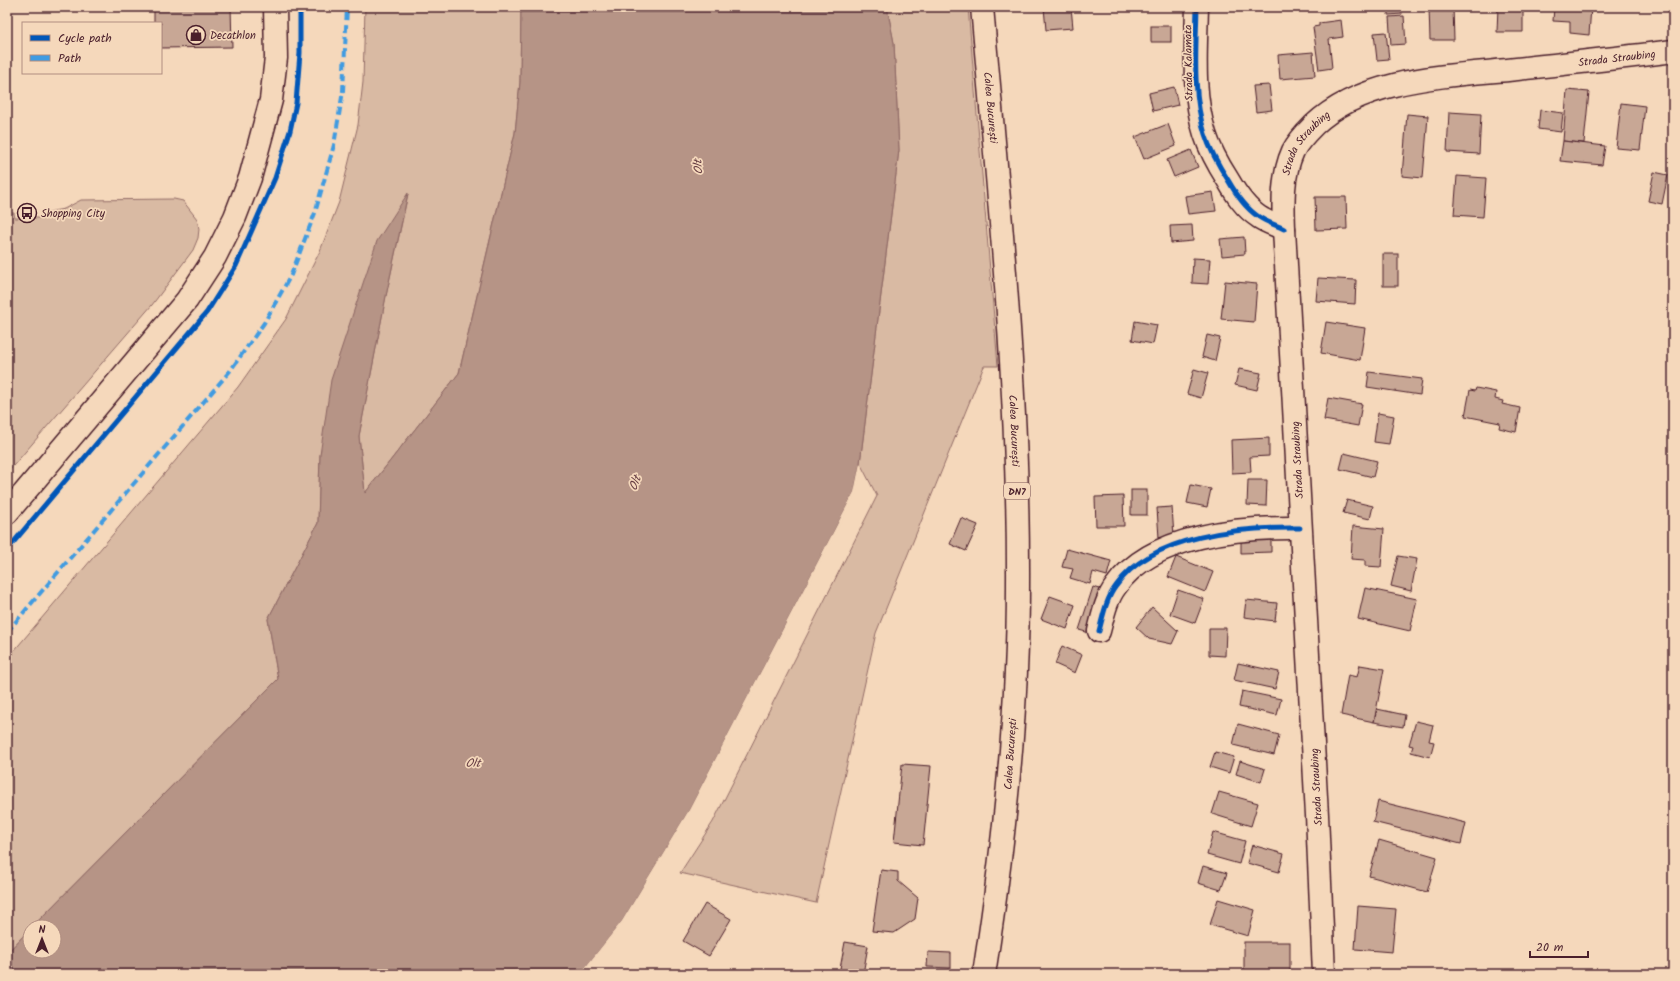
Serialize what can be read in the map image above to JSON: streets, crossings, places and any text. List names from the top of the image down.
{
  "streets": {
    "main road": [
      "Strada Straubing",
      "Strada Kalamata",
      "Calea București",
      "DN7"
    ]
  },
  "crossings": [
    ["Strada Straubing", "Strada Kalamata"]
  ],
  "water": ["Olt"],
  "places": {
    "shop": ["Decathlon"],
    "bus stop": ["Shopping City"]
  },
  "legend": ["Cycle path", "Path"],
  "scale_bar": "20 m",
  "north": "top"
}
